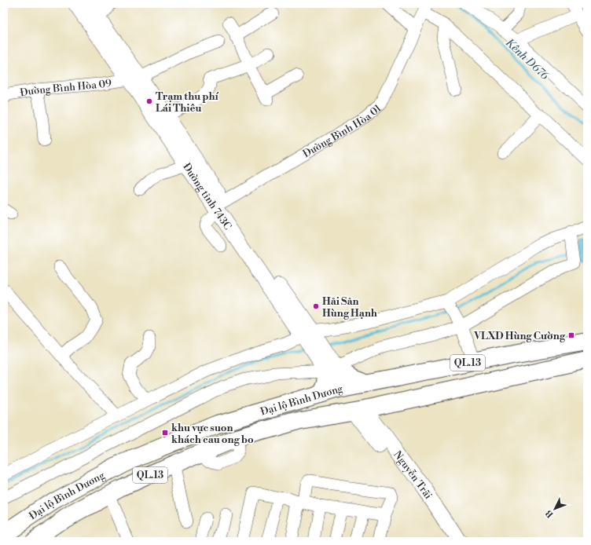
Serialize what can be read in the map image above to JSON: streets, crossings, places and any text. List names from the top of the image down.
{
  "streets": {
    "highway": ["QL.13", "Đại lộ Bình Dương"],
    "main road": ["Đường tỉnh 743C", "Nguyễn Trãi"],
    "street": ["Đường Bình Hòa 09", "Đường Bình Hòa 01"]
  },
  "crossings": [
    ["Đường Bình Hòa 09", "Đường tỉnh 743C"],
    ["Đường Bình Hòa 01", "Đường tỉnh 743C"],
    ["Đường tỉnh 743C", "Đại lộ Bình Dương"],
    ["Đại lộ Bình Dương", "Nguyễn Trãi"]
  ],
  "water": ["Kênh D676"],
  "places": {
    "other": ["Trạm thu phí Lái Thiêu", "Hải Sản Hùng Hạnh"],
    "transit": ["VLXD Hùng Cường", "khu vực suon khách cau ong bo"]
  },
  "north": "bottom left"
}
